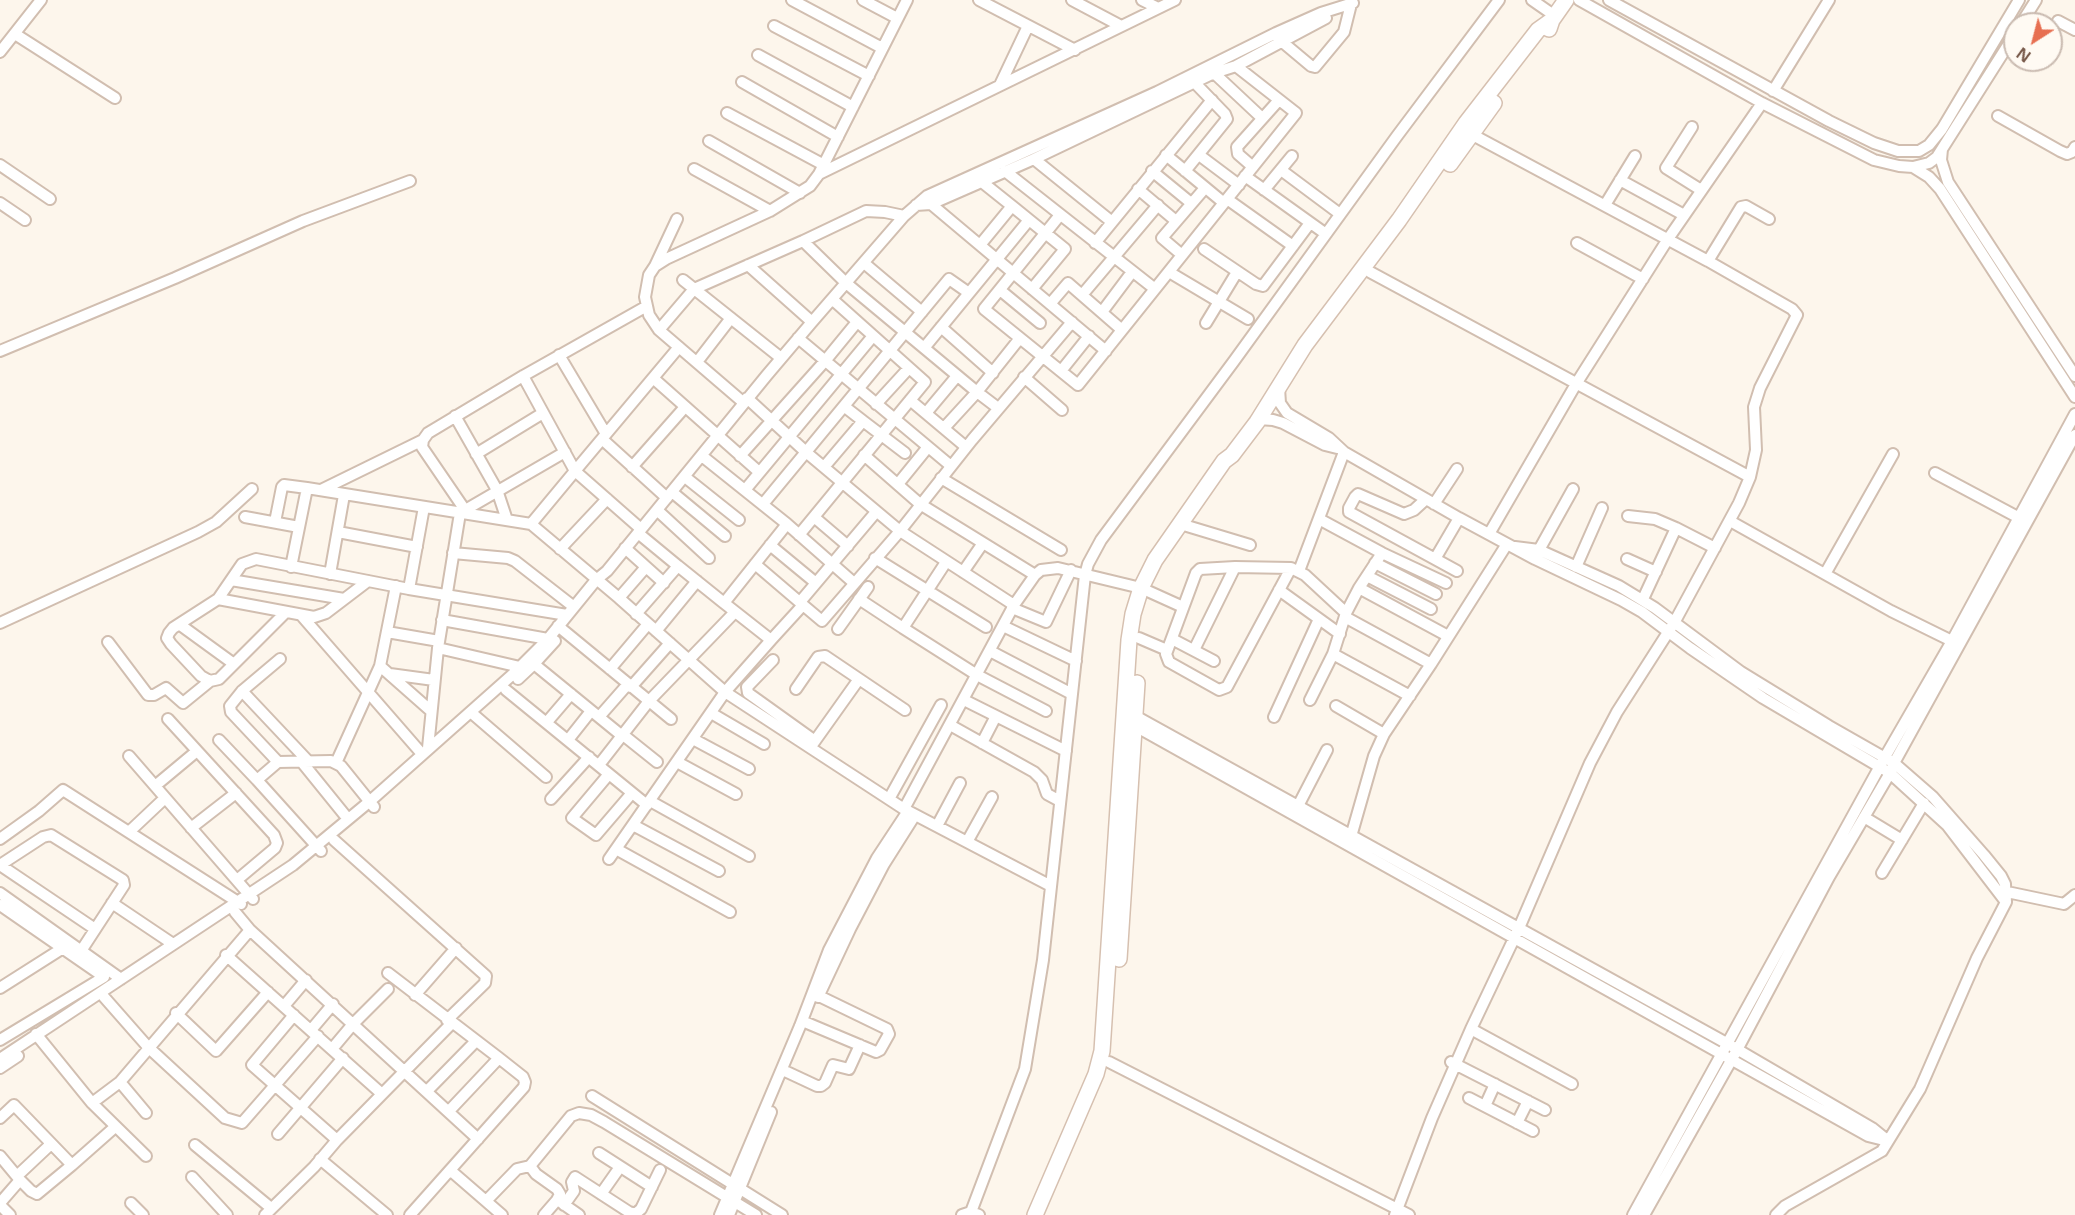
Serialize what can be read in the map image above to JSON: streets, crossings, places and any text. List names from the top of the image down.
{
  "north": "bottom left"
}
